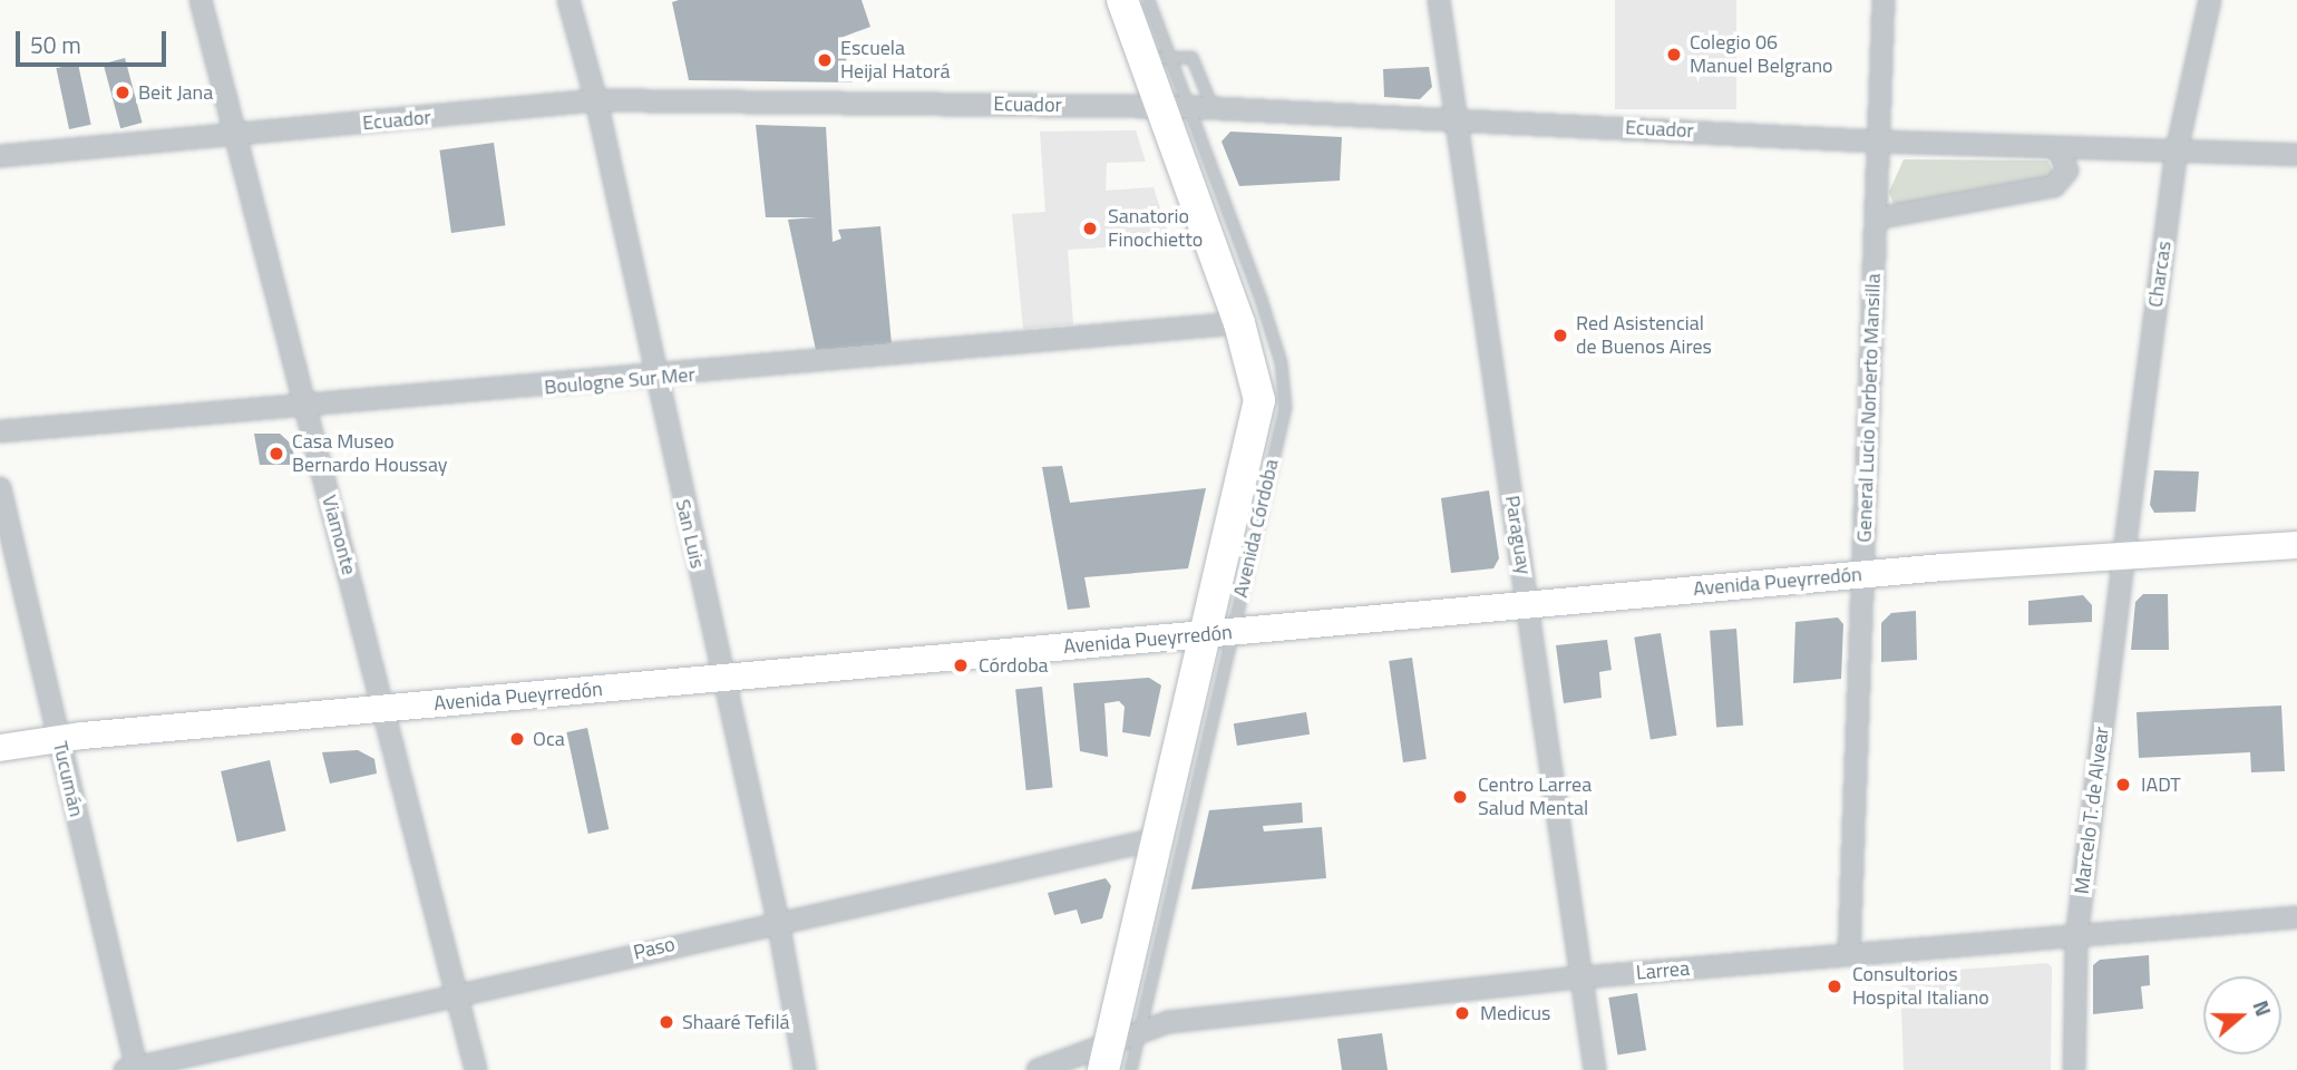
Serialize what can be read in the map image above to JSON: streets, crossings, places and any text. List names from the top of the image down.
{
  "streets": {
    "main road": ["Avenida Córdoba", "Avenida Pueyrredón"],
    "street": [
      "Ecuador",
      "Charcas",
      "Boulogne Sur Mer",
      "General Lucio Norberto Mansilla",
      "San Luis",
      "Viamonte",
      "Paraguay",
      "Tucumán",
      "Marcelo T. de Alvear",
      "Paso",
      "Larrea"
    ]
  },
  "crossings": [
    ["Ecuador", "Charcas"],
    ["Ecuador", "General Lucio Norberto Mansilla"],
    ["Ecuador", "Avenida Córdoba"],
    ["Ecuador", "San Luis"],
    ["Ecuador", "Viamonte"],
    ["Ecuador", "Paraguay"],
    ["Charcas", "Avenida Pueyrredón"],
    ["Charcas", "Marcelo T. de Alvear"],
    ["Boulogne Sur Mer", "Avenida Córdoba"],
    ["Boulogne Sur Mer", "San Luis"],
    ["Boulogne Sur Mer", "Viamonte"],
    ["General Lucio Norberto Mansilla", "Avenida Pueyrredón"],
    ["General Lucio Norberto Mansilla", "Larrea"],
    ["Avenida Córdoba", "Avenida Pueyrredón"],
    ["Avenida Córdoba", "Paso"],
    ["Avenida Córdoba", "Larrea"],
    ["San Luis", "Avenida Pueyrredón"],
    ["San Luis", "Paso"],
    ["Viamonte", "Avenida Pueyrredón"],
    ["Viamonte", "Paso"],
    ["Paraguay", "Avenida Pueyrredón"],
    ["Paraguay", "Larrea"],
    ["Avenida Pueyrredón", "Tucumán"],
    ["Avenida Pueyrredón", "Marcelo T. de Alvear"],
    ["Tucumán", "Paso"],
    ["Marcelo T. de Alvear", "Larrea"]
  ],
  "places": [
    "Colegio 06 Manuel Belgrano",
    "Escuela Heijal Hatorá",
    "Beit Jana",
    "Sanatorio Finochietto",
    "Red Asistencial de Buenos Aires",
    "Casa Museo Bernardo Houssay",
    "Córdoba",
    "Oca",
    "IADT",
    "Centro Larrea Salud Mental",
    "Consultorios Hospital Italiano",
    "Medicus",
    "Shaaré Tefilá"
  ],
  "scale_bar": "50 m",
  "north": "right"
}
